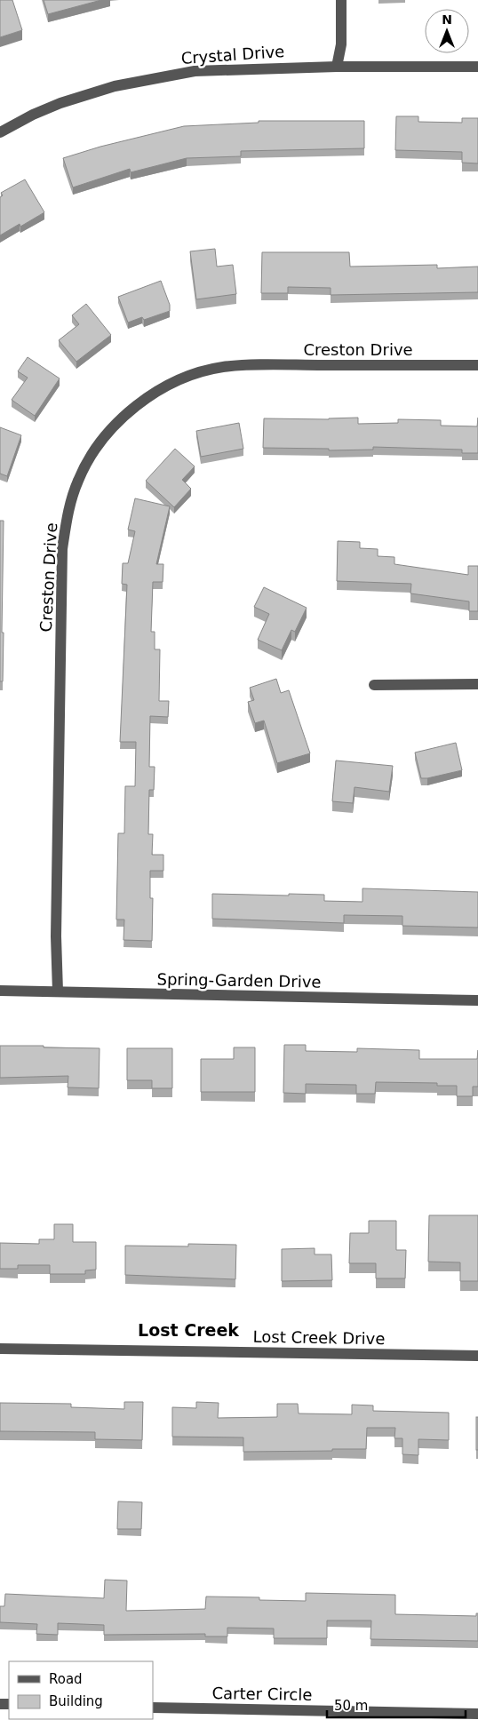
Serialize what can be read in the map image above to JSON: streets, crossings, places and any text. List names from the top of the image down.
{
  "streets": {
    "street": [
      "Crystal Drive",
      "Creston Drive",
      "Spring-Garden Drive",
      "Lost Creek Drive",
      "Carter Circle"
    ]
  },
  "crossings": [
    ["Creston Drive", "Spring-Garden Drive"]
  ],
  "districts": ["Lost Creek"],
  "legend": ["Road", "Building"],
  "scale_bar": "50 m",
  "north": "top"
}
